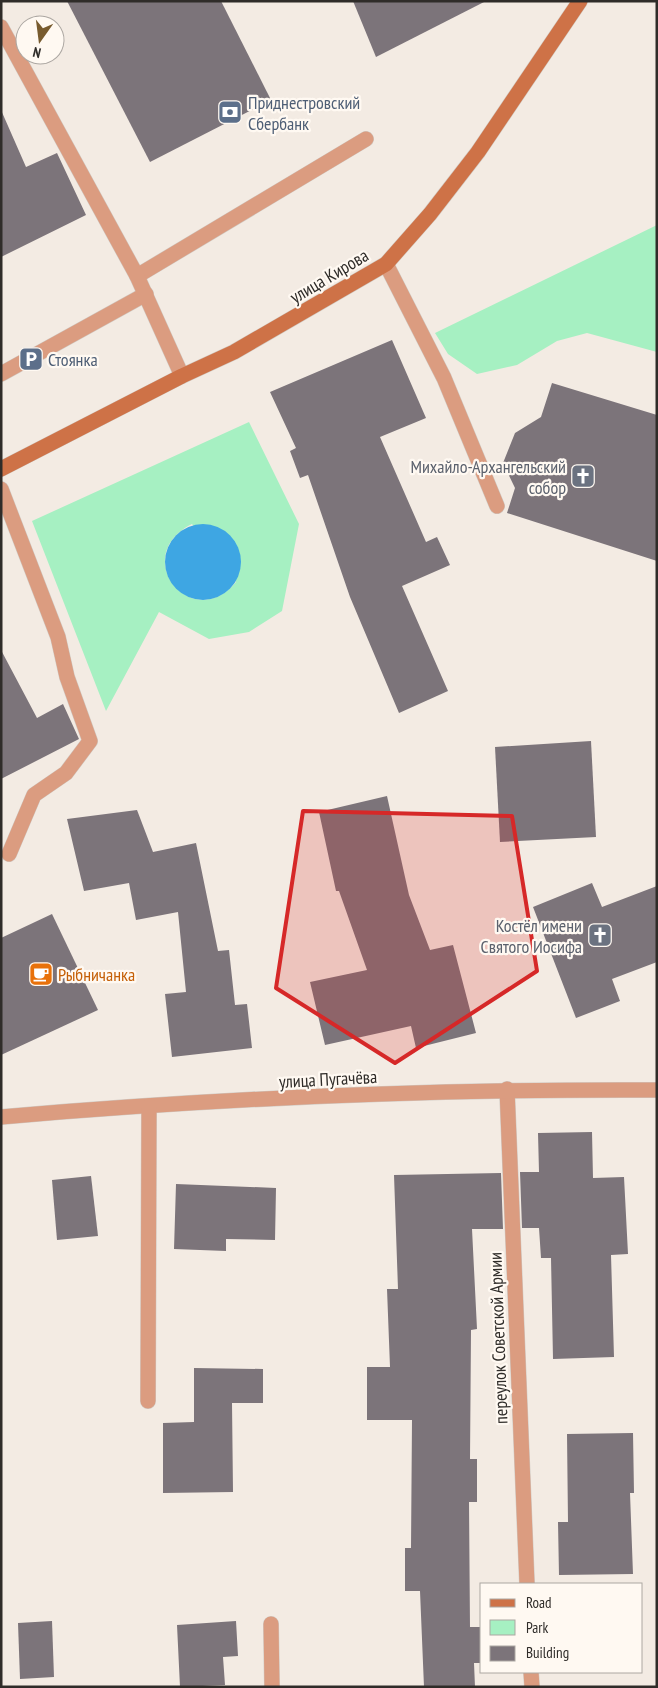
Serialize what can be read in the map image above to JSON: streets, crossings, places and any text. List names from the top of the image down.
{
  "streets": {
    "main road": ["улица Кирова"],
    "street": ["улица Пугачёва", "переулок Советской Армии"]
  },
  "crossings": [
    ["улица Пугачёва", "переулок Советской Армии"]
  ],
  "places": {
    "bank": ["Приднестровский Сбербанк"],
    "parking": ["Стоянка"],
    "church": ["Михайло-Архангельский собор", "Костёл имени Святого Иосифа"],
    "cafe": ["Рыбничанка"]
  },
  "legend": ["Road", "Park", "Building"],
  "north": "bottom"
}
